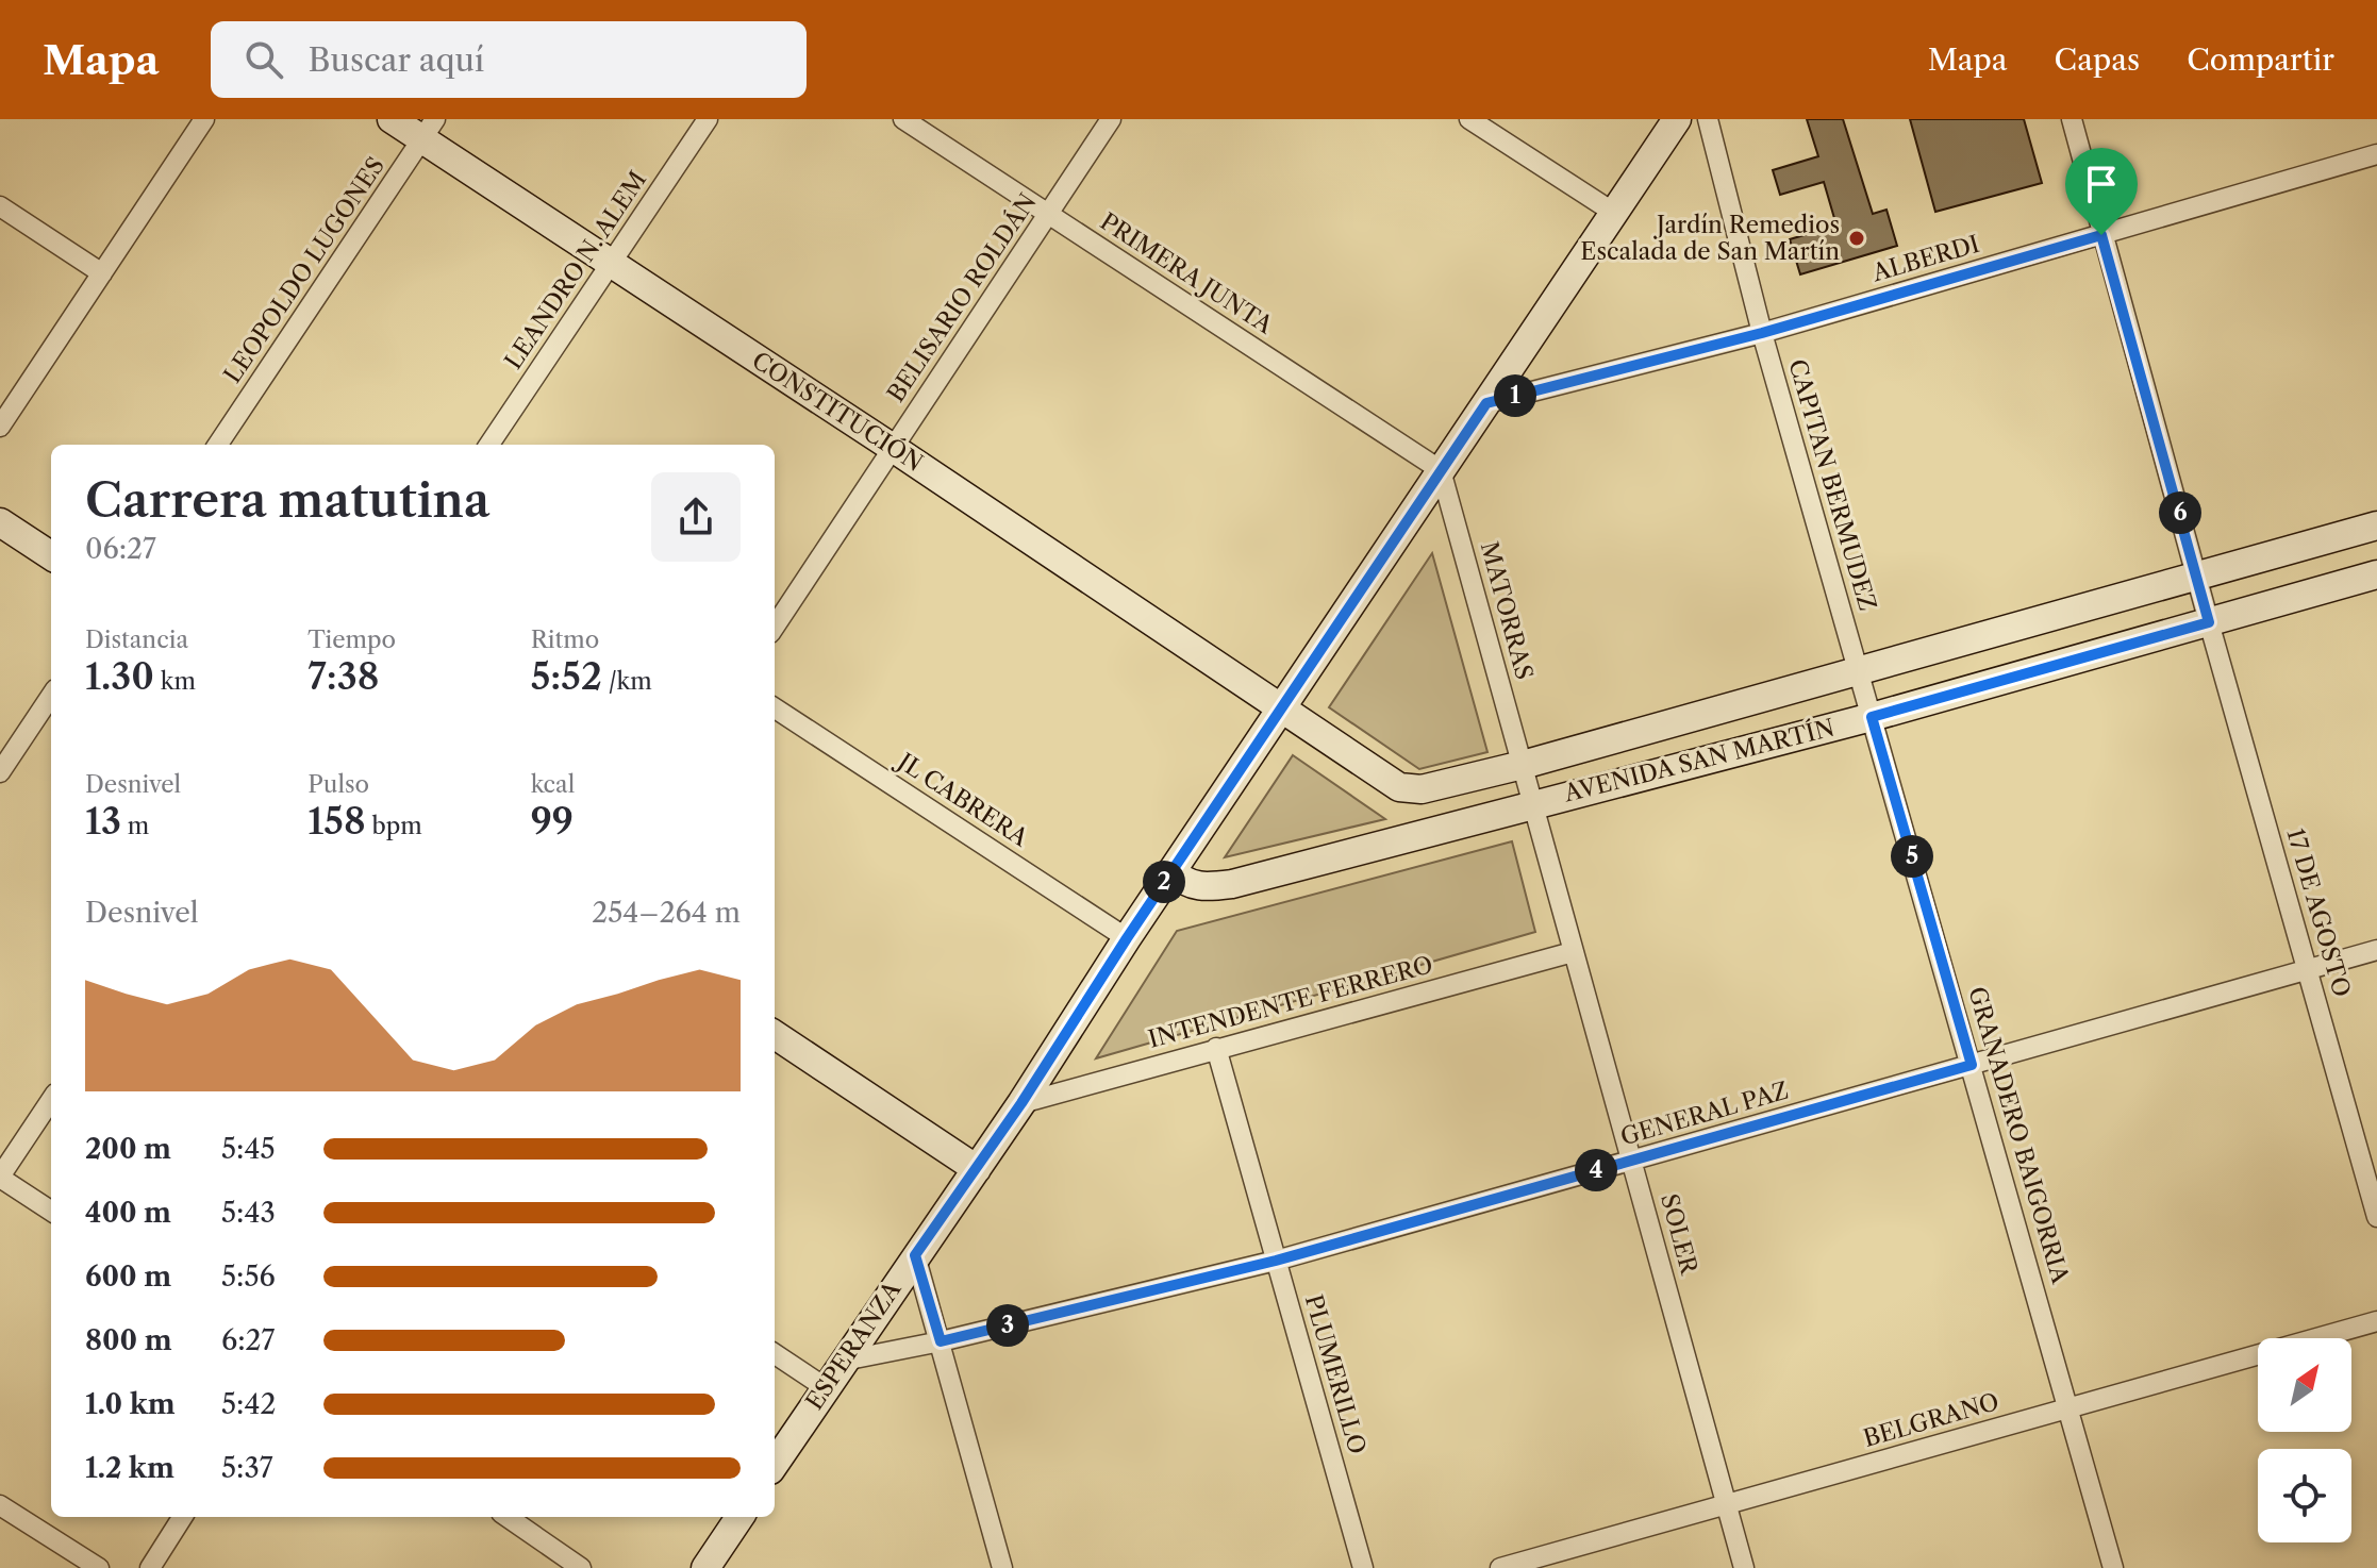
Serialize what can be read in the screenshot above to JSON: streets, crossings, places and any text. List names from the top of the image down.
{
  "streets": {
    "main road": ["CONSTITUCIÓN", "AVENIDA SAN MARTÍN", "ESPERANZA"],
    "street": [
      "ALBERDI",
      "LEOPOLDO LUGONES",
      "LEANDRO N. ALEM",
      "PRIMERA JUNTA",
      "BELISARIO ROLDÁN",
      "CAPITAN BERMUDEZ",
      "MATORRAS",
      "JL CABRERA",
      "17 DE AGOSTO",
      "INTENDENTE FERRERO",
      "GENERAL PAZ",
      "GRANADERO BAIGORRIA",
      "SOLER",
      "PLUMERILLO",
      "BELGRANO"
    ]
  },
  "crossings": [
    ["ALBERDI", "CAPITAN BERMUDEZ"],
    ["ALBERDI", "17 DE AGOSTO"],
    ["ALBERDI", "ESPERANZA"],
    ["LEOPOLDO LUGONES", "CONSTITUCIÓN"],
    ["LEANDRO N. ALEM", "CONSTITUCIÓN"],
    ["PRIMERA JUNTA", "BELISARIO ROLDÁN"],
    ["PRIMERA JUNTA", "MATORRAS"],
    ["PRIMERA JUNTA", "ESPERANZA"],
    ["BELISARIO ROLDÁN", "CONSTITUCIÓN"],
    ["CONSTITUCIÓN", "AVENIDA SAN MARTÍN"],
    ["CONSTITUCIÓN", "ESPERANZA"],
    ["CAPITAN BERMUDEZ", "AVENIDA SAN MARTÍN"],
    ["CAPITAN BERMUDEZ", "GRANADERO BAIGORRIA"],
    ["MATORRAS", "AVENIDA SAN MARTÍN"],
    ["MATORRAS", "SOLER"],
    ["MATORRAS", "ESPERANZA"],
    ["AVENIDA SAN MARTÍN", "17 DE AGOSTO"],
    ["AVENIDA SAN MARTÍN", "GRANADERO BAIGORRIA"],
    ["AVENIDA SAN MARTÍN", "SOLER"],
    ["AVENIDA SAN MARTÍN", "ESPERANZA"],
    ["JL CABRERA", "ESPERANZA"],
    ["17 DE AGOSTO", "GENERAL PAZ"],
    ["INTENDENTE FERRERO", "SOLER"],
    ["INTENDENTE FERRERO", "ESPERANZA"],
    ["INTENDENTE FERRERO", "PLUMERILLO"],
    ["GENERAL PAZ", "GRANADERO BAIGORRIA"],
    ["GENERAL PAZ", "SOLER"],
    ["GENERAL PAZ", "ESPERANZA"],
    ["GENERAL PAZ", "PLUMERILLO"],
    ["GRANADERO BAIGORRIA", "BELGRANO"],
    ["SOLER", "BELGRANO"]
  ],
  "places": ["Jardín Remedios Escalada de San Martín"],
  "north": "top right",
  "page": {
    "header": "Mapa",
    "search": "Buscar aquí",
    "nav": ["Mapa", "Capas", "Compartir"],
    "pins": [
      "1",
      "6",
      "5",
      "2",
      "4",
      "3"
    ],
    "heading": ["Carrera matutina", "06:27"],
    "stats": [
      ["Distancia", "1.30 km"],
      ["Tiempo", "7:38"],
      ["Ritmo", "5:52 /km"],
      ["Desnivel", "13 m"],
      ["Pulso", "158 bpm"],
      ["kcal", "99"]
    ],
    "chart": ["Desnivel", "254–264 m"],
    "list": [
      {
        "name": "200 m",
        "note": "5:45"
      },
      {
        "name": "400 m",
        "note": "5:43"
      },
      {
        "name": "600 m",
        "note": "5:56"
      },
      {
        "name": "800 m",
        "note": "6:27"
      },
      {
        "name": "1.0 km",
        "note": "5:42"
      },
      {
        "name": "1.2 km",
        "note": "5:37"
      }
    ]
  }
}
